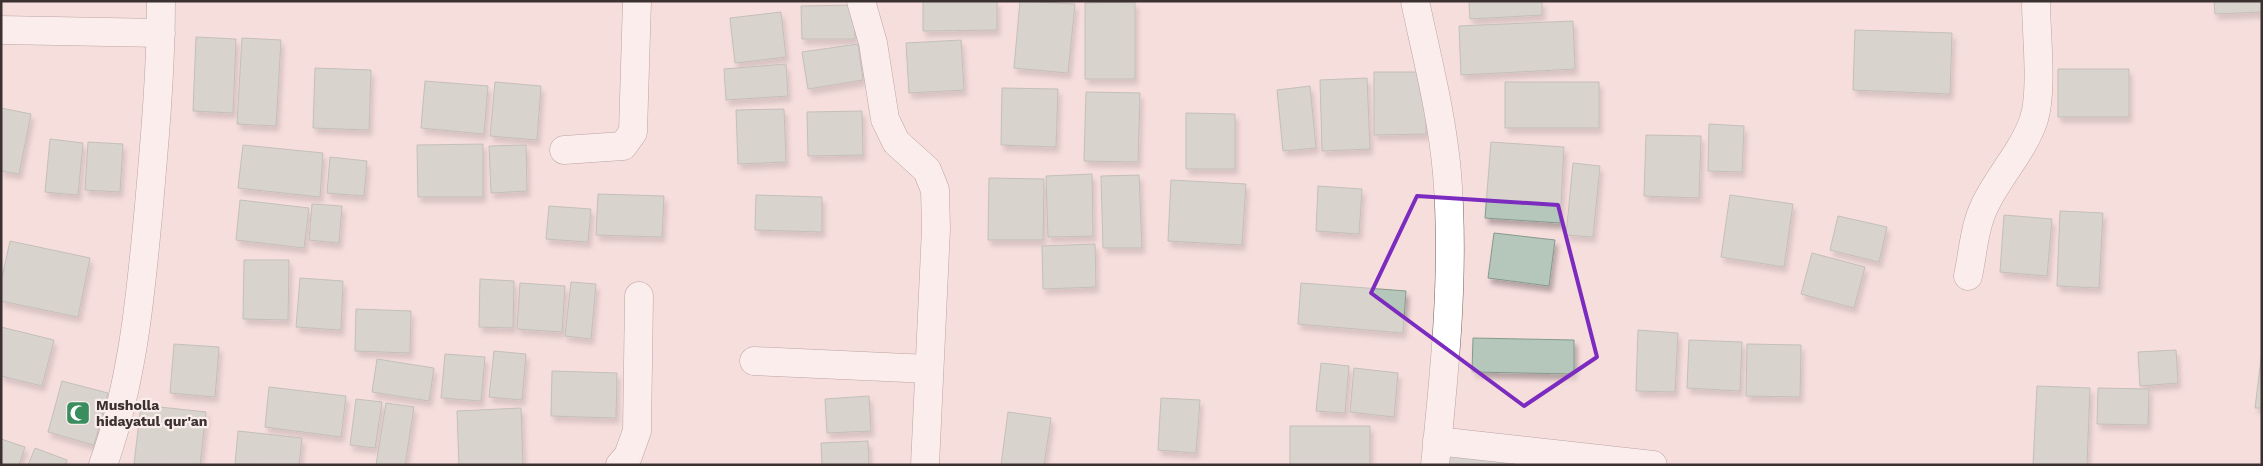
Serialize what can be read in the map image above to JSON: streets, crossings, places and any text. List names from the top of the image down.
{
  "places": {
    "mosque": ["Musholla hidayatul qur'an"]
  }
}
